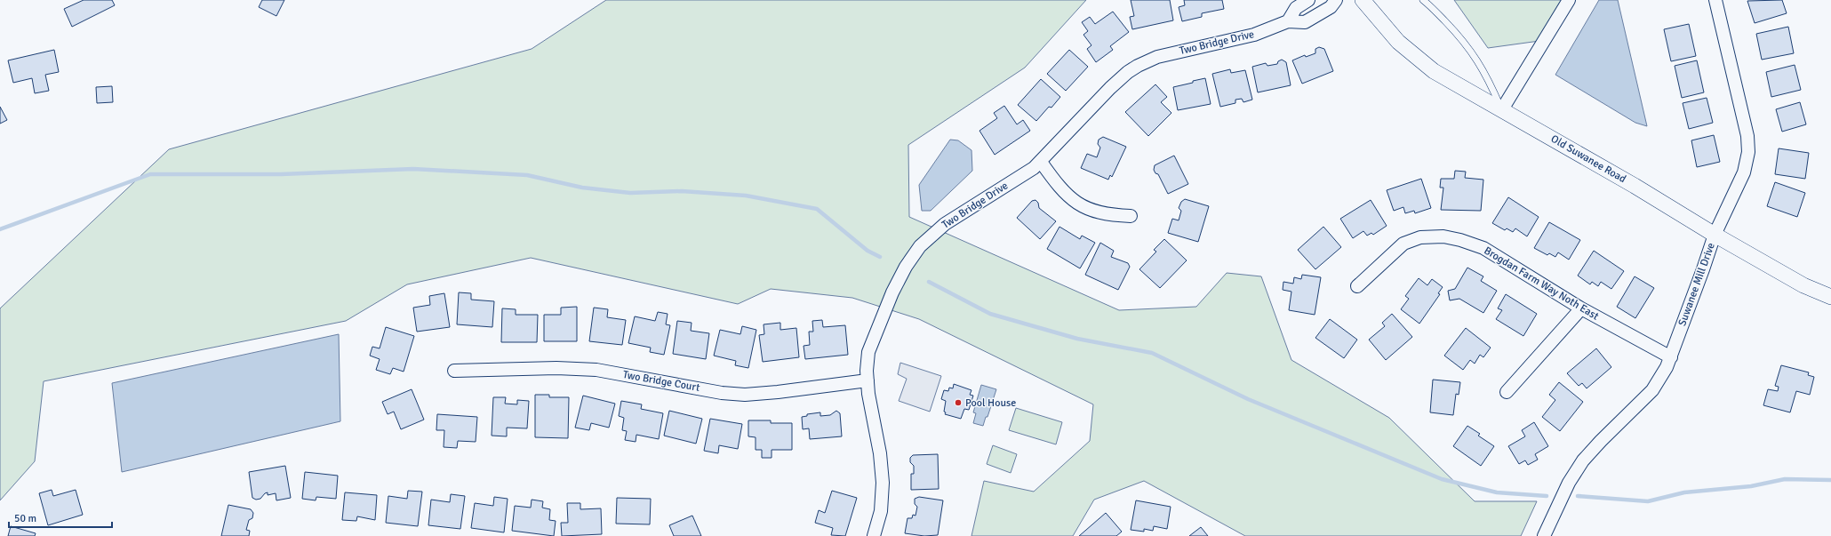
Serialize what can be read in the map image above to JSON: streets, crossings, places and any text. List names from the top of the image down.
{
  "streets": {
    "street": [
      "Two Bridge Drive",
      "Old Suwanee Road",
      "Brogdan Farm Way Noth East",
      "Suwanee Mill Drive",
      "Two Bridge Court"
    ]
  },
  "crossings": [
    ["Two Bridge Drive", "Two Bridge Court"],
    ["Old Suwanee Road", "Suwanee Mill Drive"],
    ["Brogdan Farm Way Noth East", "Suwanee Mill Drive"]
  ],
  "places": ["Pool House"],
  "scale_bar": "50 m"
}
